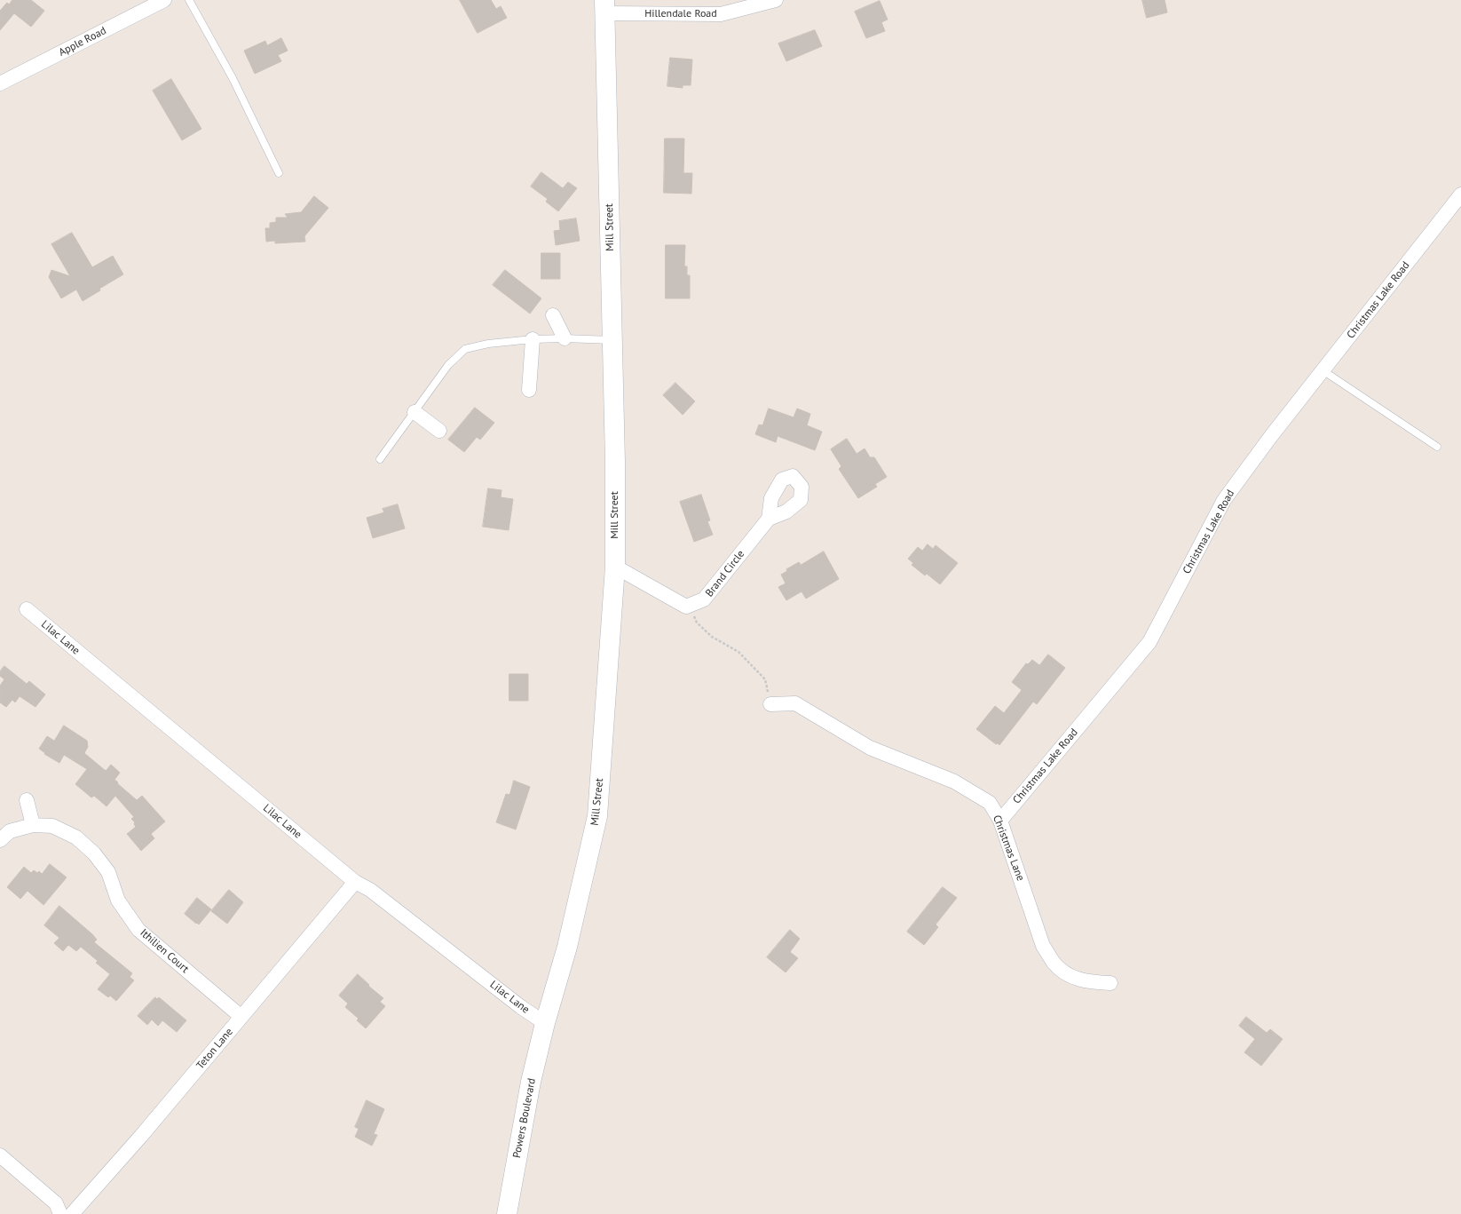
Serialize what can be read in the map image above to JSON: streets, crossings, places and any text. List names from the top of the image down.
{
  "streets": {
    "main road": ["Mill Street", "Powers Boulevard"],
    "street": [
      "Hillendale Road",
      "Apple Road",
      "Christmas Lake Road",
      "Brand Circle",
      "Lilac Lane",
      "Christmas Lane",
      "Ithilien Court",
      "Teton Lane"
    ]
  },
  "crossings": [
    ["Hillendale Road", "Mill Street"],
    ["Mill Street", "Lilac Lane"],
    ["Mill Street", "Powers Boulevard"],
    ["Christmas Lake Road", "Christmas Lane"],
    ["Lilac Lane", "Teton Lane"],
    ["Lilac Lane", "Powers Boulevard"],
    ["Ithilien Court", "Teton Lane"]
  ]
}
